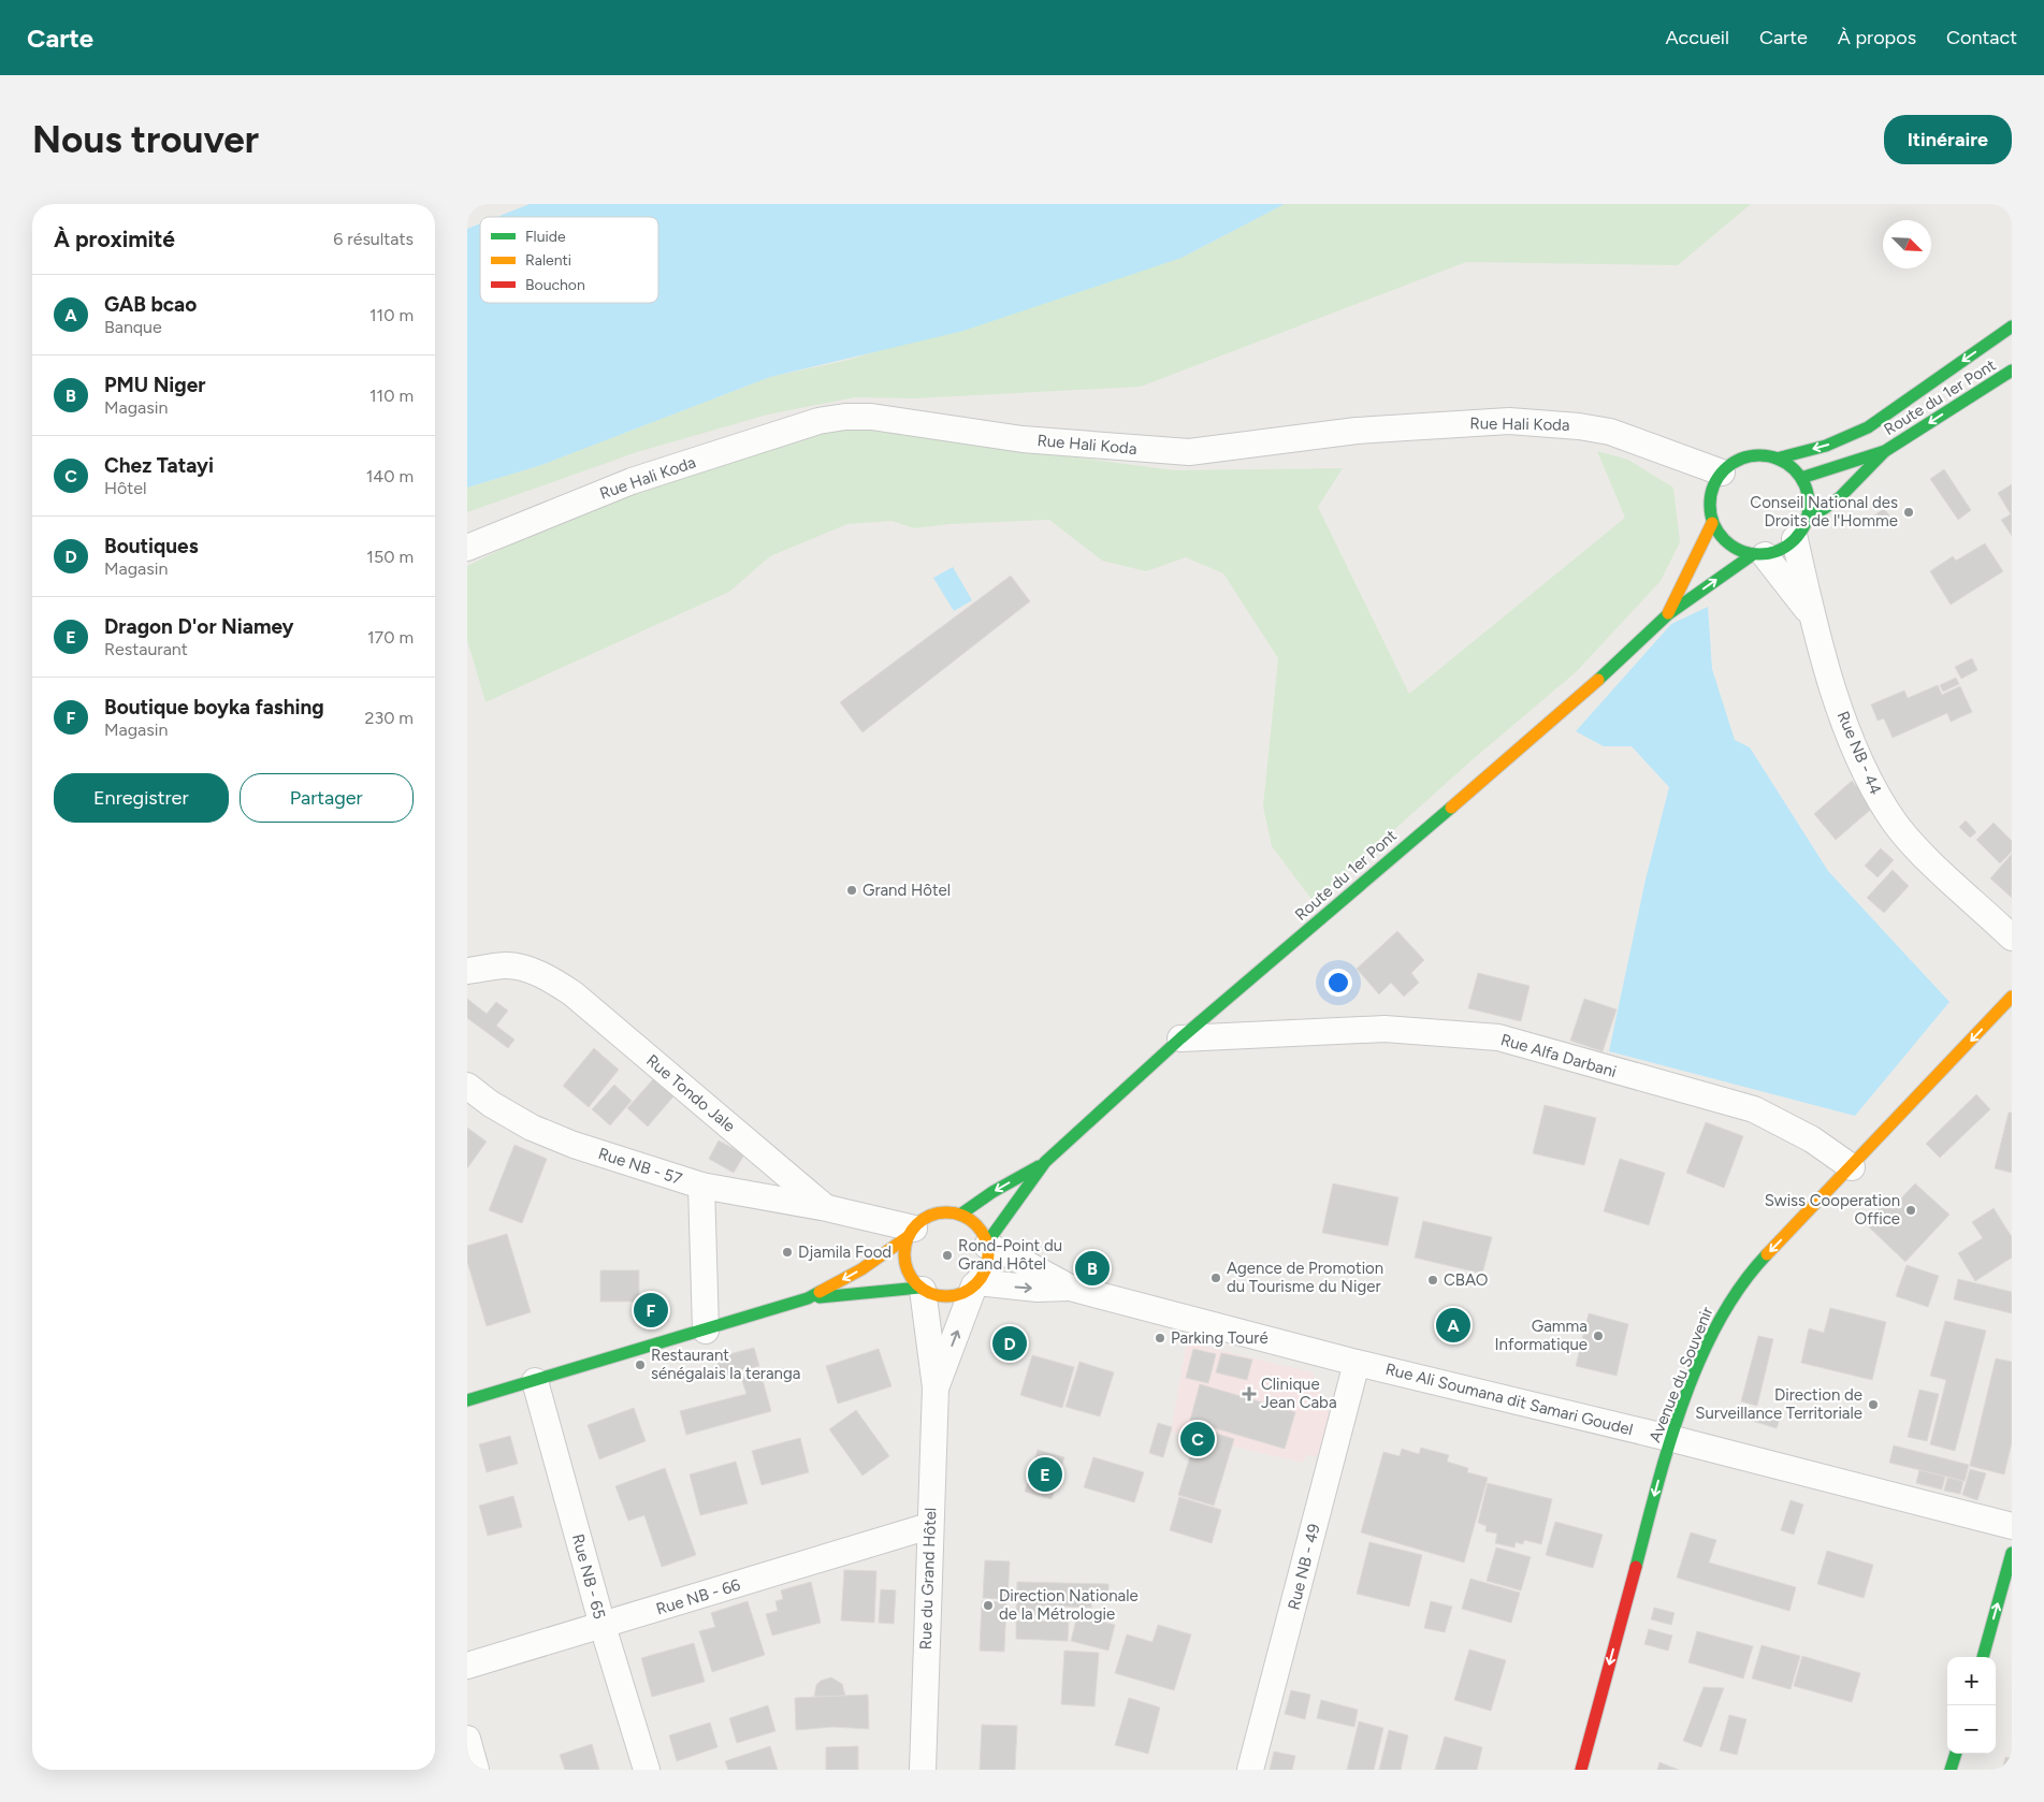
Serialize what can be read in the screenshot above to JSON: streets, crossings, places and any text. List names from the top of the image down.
{
  "streets": {
    "street": [
      "Route du 1er Pont",
      "Rue Hali Koda",
      "Rue NB - 44",
      "Rue Alfa Darbani",
      "Rue Tondo Jale",
      "Rue NB - 57",
      "Avenue du Souvenir",
      "Rue Ali Soumana dit Samari Goudel",
      "Rue NB - 49",
      "Rue NB - 65",
      "Rue du Grand Hôtel",
      "Rue NB - 66"
    ]
  },
  "crossings": [
    ["Route du 1er Pont", "Rue Hali Koda"],
    ["Route du 1er Pont", "Rue NB - 44"],
    ["Route du 1er Pont", "Rue Alfa Darbani"],
    ["Route du 1er Pont", "Rue Tondo Jale"],
    ["Route du 1er Pont", "Rue Ali Soumana dit Samari Goudel"],
    ["Route du 1er Pont", "Rue du Grand Hôtel"],
    ["Rue Hali Koda", "Rue NB - 44"],
    ["Rue Alfa Darbani", "Avenue du Souvenir"],
    ["Rue Tondo Jale", "Rue NB - 57"],
    ["Rue Tondo Jale", "Rue Ali Soumana dit Samari Goudel"],
    ["Rue Tondo Jale", "Rue du Grand Hôtel"],
    ["Avenue du Souvenir", "Rue Ali Soumana dit Samari Goudel"],
    ["Rue Ali Soumana dit Samari Goudel", "Rue NB - 49"],
    ["Rue Ali Soumana dit Samari Goudel", "Rue du Grand Hôtel"],
    ["Rue NB - 65", "Rue NB - 66"],
    ["Rue du Grand Hôtel", "Rue NB - 66"]
  ],
  "one_way": ["Avenue du Souvenir"],
  "places": {
    "other": [
      "Conseil National des Droits de l'Homme",
      "Grand Hôtel",
      "Swiss Cooperation Office",
      "Djamila Food",
      "Rond-Point du Grand Hôtel",
      "Agence de Promotion du Tourisme du Niger",
      "CBAO",
      "Gamma Informatique",
      "Parking Touré",
      "Restaurant sénégalais la teranga",
      "Direction de Surveillance Territoriale",
      "Direction Nationale de la Métrologie"
    ],
    "health": ["Clinique Jean Caba"]
  },
  "legend": ["Fluide", "Ralenti", "Bouchon"],
  "north": "bottom right",
  "page": {
    "header": "Carte",
    "nav": [
      "Accueil",
      "Carte",
      "À propos",
      "Contact"
    ],
    "buttons": [
      "Itinéraire",
      ["Enregistrer", "Partager"]
    ],
    "title": "Nous trouver",
    "heading": ["À proximité", "6 résultats"],
    "list": [
      {
        "mark": "A",
        "name": "GAB bcao",
        "note": "Banque",
        "value": "110 m"
      },
      {
        "mark": "B",
        "name": "PMU Niger",
        "note": "Magasin",
        "value": "110 m"
      },
      {
        "mark": "C",
        "name": "Chez Tatayi",
        "note": "Hôtel",
        "value": "140 m"
      },
      {
        "mark": "D",
        "name": "Boutiques",
        "note": "Magasin",
        "value": "150 m"
      },
      {
        "mark": "E",
        "name": "Dragon D'or Niamey",
        "note": "Restaurant",
        "value": "170 m"
      },
      {
        "mark": "F",
        "name": "Boutique boyka fashing",
        "note": "Magasin",
        "value": "230 m"
      }
    ],
    "pins": [
      "B",
      "F",
      "A",
      "D",
      "C",
      "E"
    ],
    "map_buttons": ["+", "−"]
  }
}
